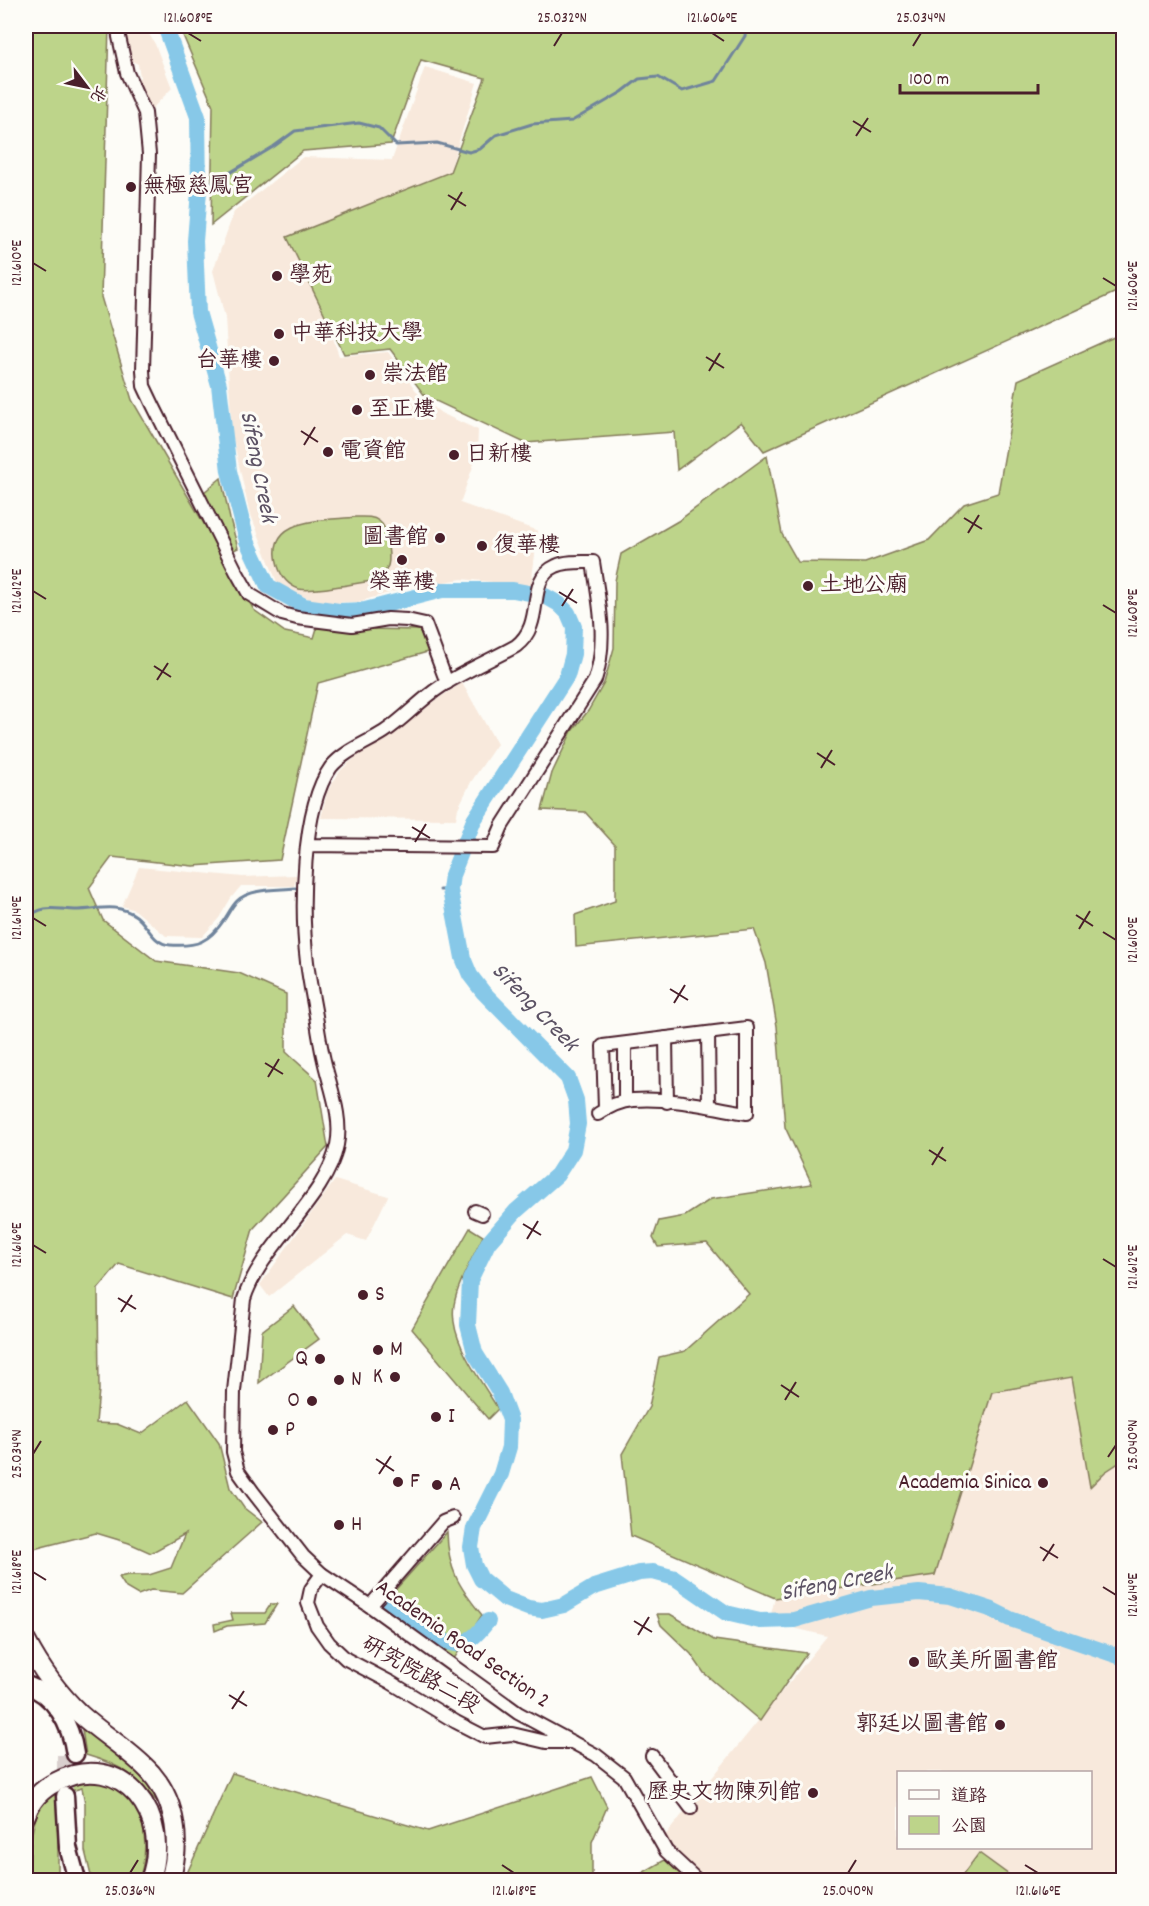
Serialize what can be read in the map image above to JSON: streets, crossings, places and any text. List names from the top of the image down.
{
  "streets": {
    "street": ["Academia Road Section 2", "研究院路二段"]
  },
  "crossings": [
    ["Academia Road Section 2", "研究院路二段"]
  ],
  "water": ["Sifeng Creek"],
  "places": [
    "無極慈鳳宮",
    "學苑",
    "中華科技大學",
    "台華樓",
    "崇法館",
    "至正樓",
    "電資館",
    "日新樓",
    "圖書館",
    "復華樓",
    "榮華樓",
    "土地公廟",
    "S",
    "M",
    "Q",
    "K",
    "N",
    "O",
    "I",
    "P",
    "F",
    "Academia Sinica",
    "A",
    "H",
    "歐美所圖書館",
    "郭廷以圖書館",
    "歷史文物陳列館"
  ],
  "legend": ["道路", "公園"],
  "scale_bar": "100 m",
  "north": "bottom right",
  "coordinates": [
    "121.608°E",
    "25.032°N",
    "121.606°E",
    "25.034°N",
    "121.610°E",
    "121.612°E",
    "121.614°E",
    "121.616°E",
    "25.040°N",
    "121.618°E",
    "25.036°N"
  ]
}
